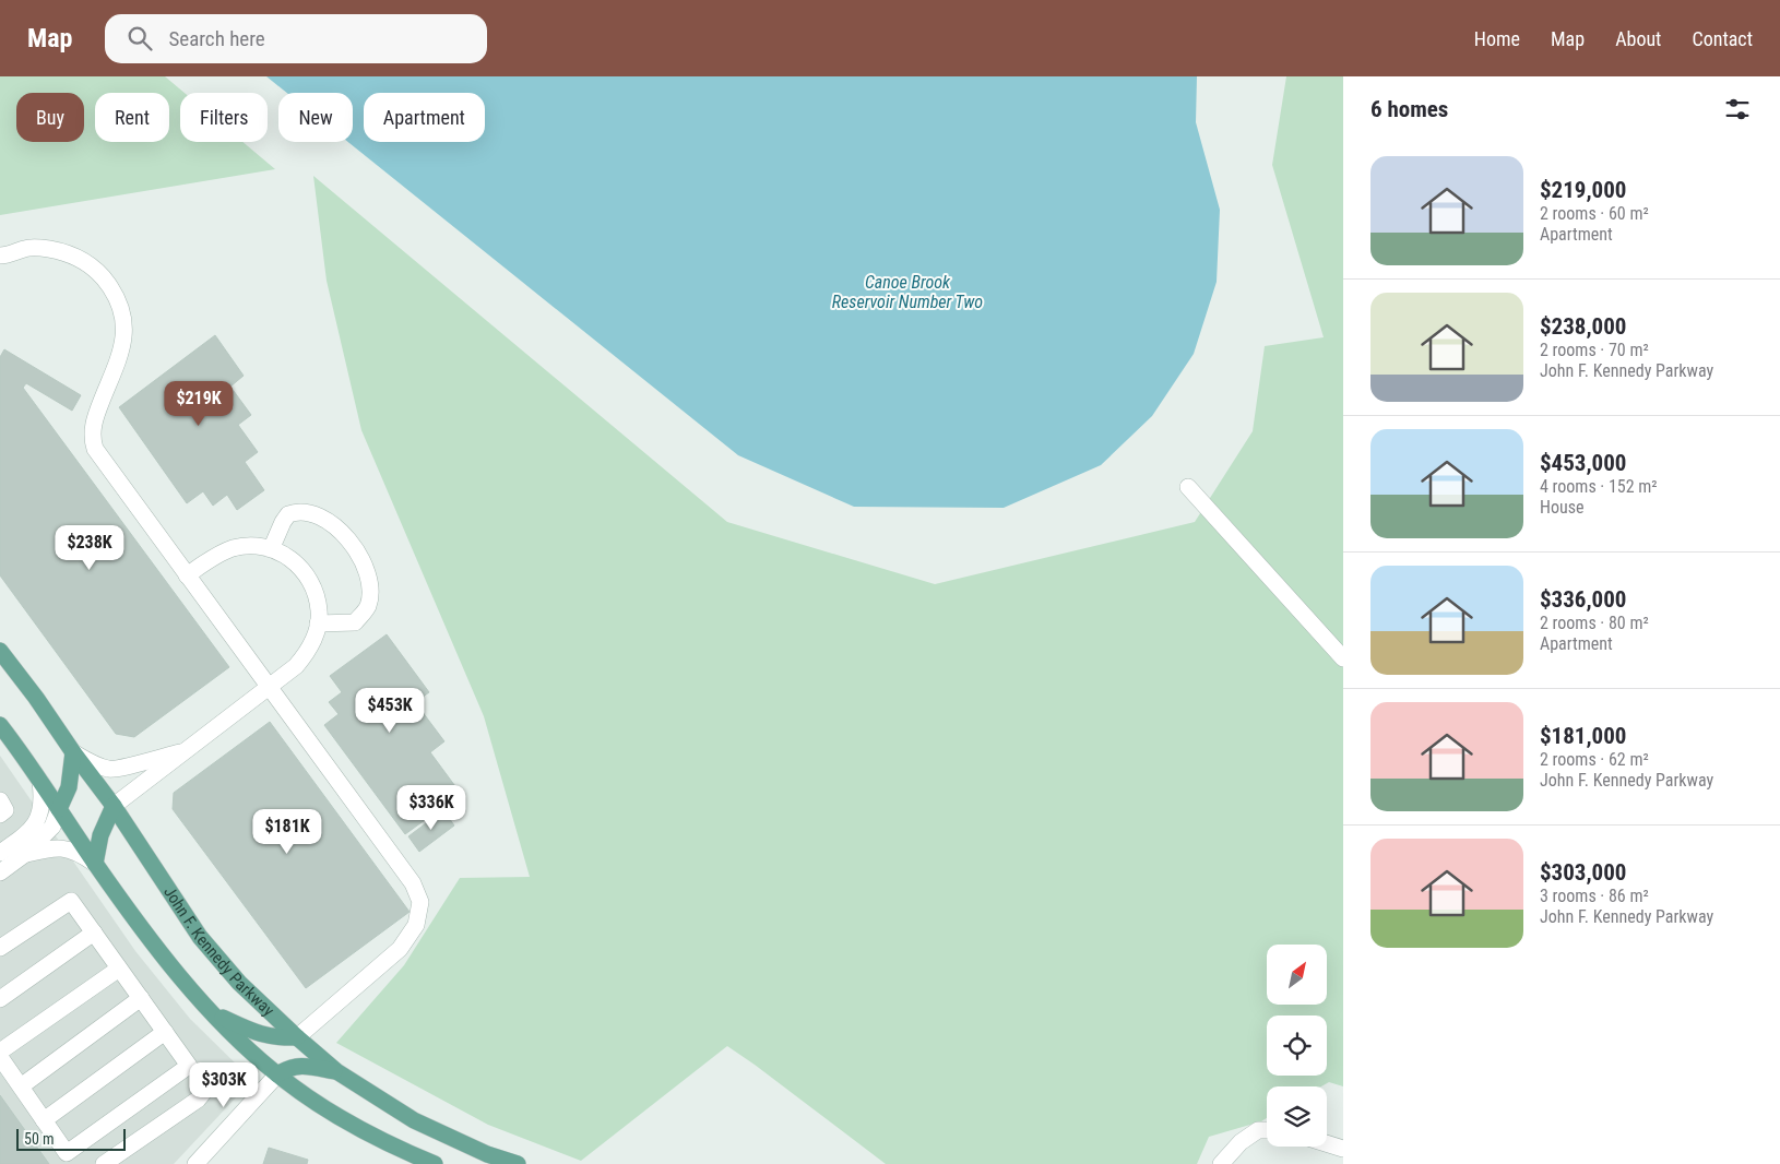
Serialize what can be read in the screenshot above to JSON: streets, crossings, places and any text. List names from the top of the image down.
{
  "streets": {
    "main road": ["John F. Kennedy Parkway"]
  },
  "water": ["Canoe Brook Reservoir Number Two"],
  "scale_bar": "50 m",
  "north": "top right",
  "page": {
    "header": "Map",
    "search": "Search here",
    "nav": [
      "Home",
      "Map",
      "About",
      "Contact"
    ],
    "heading": "6 homes",
    "chip": [
      "Buy",
      "Rent",
      "Filters",
      "New",
      "Apartment"
    ],
    "list": [
      {
        "name": "$219,000",
        "note": "2 rooms · 60 m² · Apartment"
      },
      {
        "name": "$238,000",
        "note": "2 rooms · 70 m² · John F. Kennedy Parkway"
      },
      {
        "name": "$453,000",
        "note": "4 rooms · 152 m² · House"
      },
      {
        "name": "$336,000",
        "note": "2 rooms · 80 m² · Apartment"
      },
      {
        "name": "$181,000",
        "note": "2 rooms · 62 m² · John F. Kennedy Parkway"
      },
      {
        "name": "$303,000",
        "note": "3 rooms · 86 m² · John F. Kennedy Parkway"
      }
    ],
    "price": [
      "$219K",
      "$238K",
      "$453K",
      "$336K",
      "$181K",
      "$303K"
    ],
    "scale": "50 m"
  }
}
